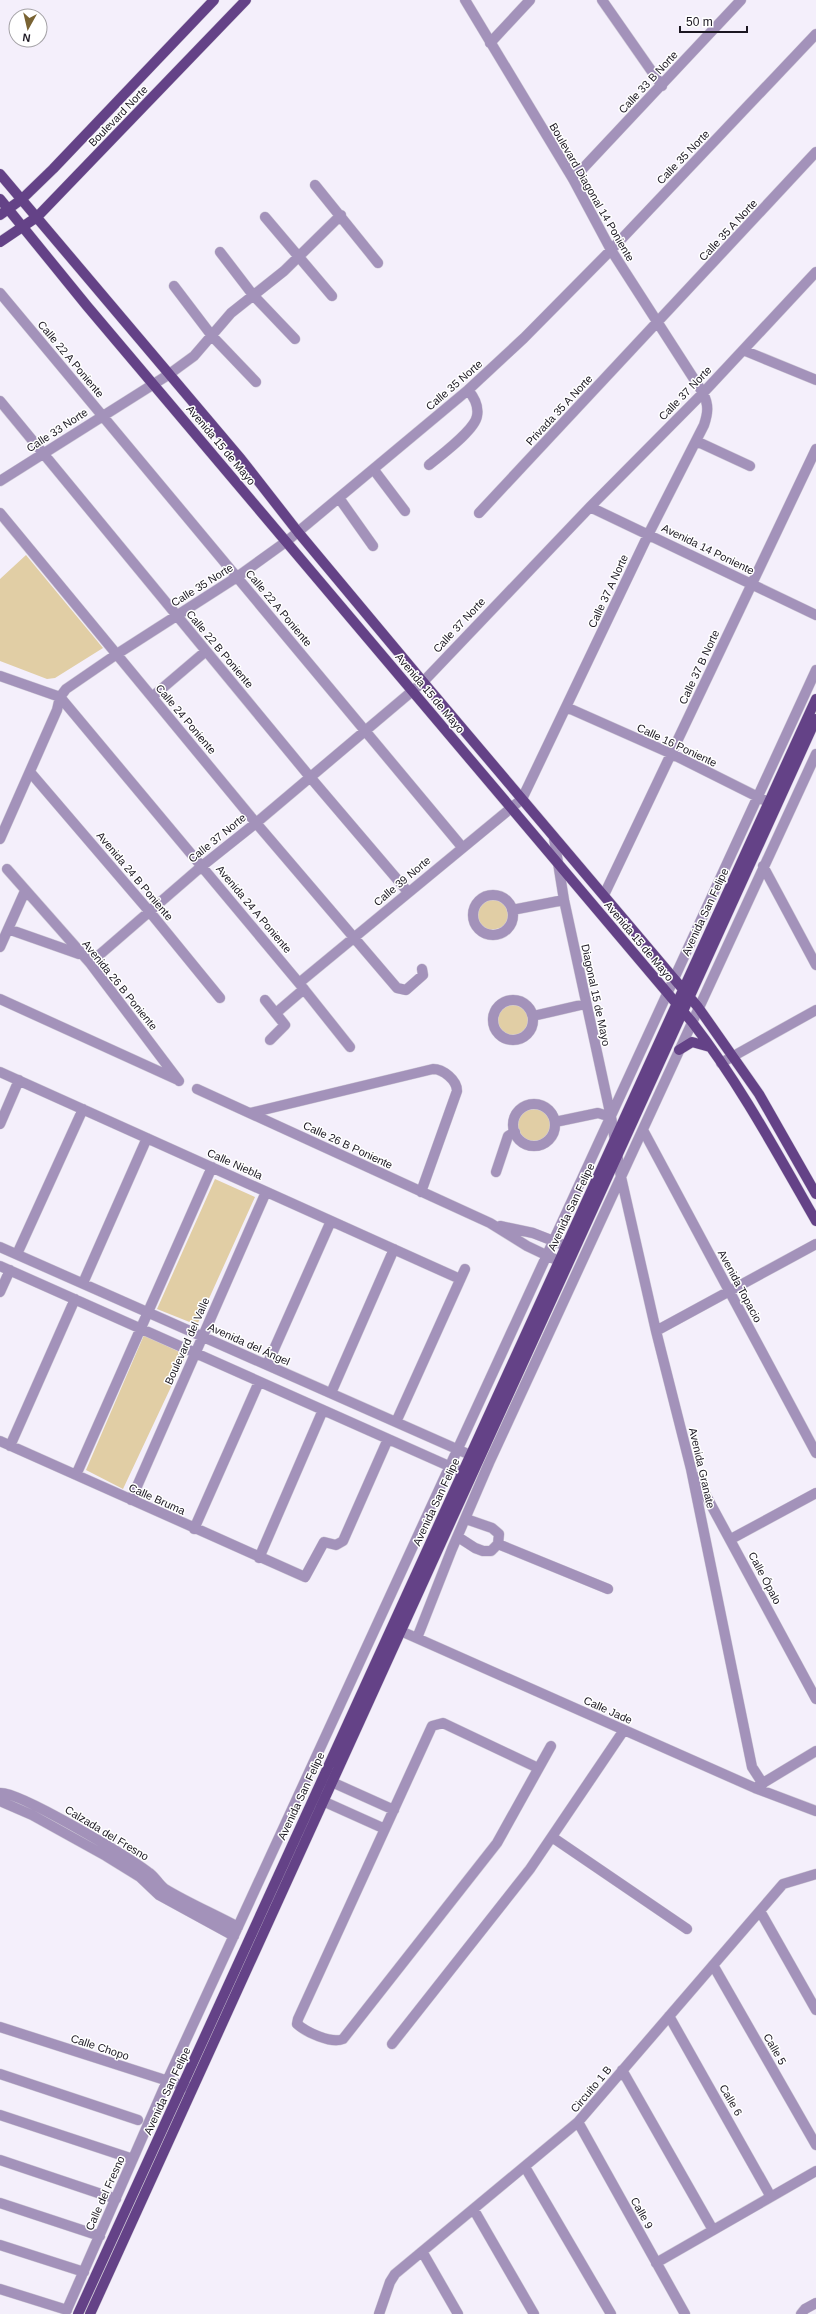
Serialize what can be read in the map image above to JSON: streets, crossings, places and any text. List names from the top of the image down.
{
  "streets": {
    "main road": ["Boulevard Norte", "Avenida 15 de Mayo", "Avenida San Felipe"],
    "street": [
      "Calle 33 B Norte",
      "Calle 35 Norte",
      "Boulevard Diagonal 14 Poniente",
      "Calle 35 A Norte",
      "Calle 22 A Poniente",
      "Calle 37 Norte",
      "Privada 35 A Norte",
      "Calle 33 Norte",
      "Avenida 14 Poniente",
      "Calle 37 A Norte",
      "Calle 22 B Poniente",
      "Calle 37 B Norte",
      "Calle 24 Poniente",
      "Calle 16 Poniente",
      "Avenida 24 B Poniente",
      "Calle 39 Norte",
      "Avenida 24 A Poniente",
      "Avenida 26 B Poniente",
      "Diagonal 15 de Mayo",
      "Calle 26 B Poniente",
      "Calle Niebla",
      "Avenida Topacio",
      "Boulevard del Valle",
      "Avenida del Ángel",
      "Avenida Granate",
      "Calle Bruma",
      "Calle Ópalo",
      "Calle Jade",
      "Calzada del Fresno",
      "Calle Chopo",
      "Calle 5",
      "Circuito 1 B",
      "Calle 6",
      "Calle del Fresno",
      "Calle 9"
    ]
  },
  "crossings": [
    ["Calle 33 B Norte", "Boulevard Diagonal 14 Poniente"],
    ["Boulevard Norte", "Avenida 15 de Mayo"],
    ["Calle 35 Norte", "Boulevard Diagonal 14 Poniente"],
    ["Calle 35 Norte", "Calle 22 A Poniente"],
    ["Calle 35 Norte", "Avenida 15 de Mayo"],
    ["Calle 35 Norte", "Calle 22 B Poniente"],
    ["Calle 35 Norte", "Calle 24 Poniente"],
    ["Calle 35 Norte", "Avenida 24 A Poniente"],
    ["Boulevard Diagonal 14 Poniente", "Calle 35 A Norte"],
    ["Boulevard Diagonal 14 Poniente", "Calle 37 Norte"],
    ["Boulevard Diagonal 14 Poniente", "Privada 35 A Norte"],
    ["Boulevard Diagonal 14 Poniente", "Calle 37 A Norte"],
    ["Calle 35 A Norte", "Privada 35 A Norte"],
    ["Calle 22 A Poniente", "Calle 37 Norte"],
    ["Calle 22 A Poniente", "Calle 33 Norte"],
    ["Calle 22 A Poniente", "Calle 39 Norte"],
    ["Calle 37 Norte", "Avenida 15 de Mayo"],
    ["Calle 37 Norte", "Avenida 14 Poniente"],
    ["Calle 37 Norte", "Calle 37 A Norte"],
    ["Calle 37 Norte", "Calle 22 B Poniente"],
    ["Calle 37 Norte", "Calle 24 Poniente"],
    ["Calle 37 Norte", "Avenida 24 B Poniente"],
    ["Calle 37 Norte", "Avenida 24 A Poniente"],
    ["Calle 37 Norte", "Avenida 26 B Poniente"],
    ["Calle 33 Norte", "Avenida 15 de Mayo"],
    ["Calle 33 Norte", "Calle 22 B Poniente"],
    ["Avenida 15 de Mayo", "Calle 37 A Norte"],
    ["Avenida 15 de Mayo", "Calle 37 B Norte"],
    ["Avenida 15 de Mayo", "Calle 39 Norte"],
    ["Avenida 15 de Mayo", "Avenida San Felipe"],
    ["Avenida 15 de Mayo", "Diagonal 15 de Mayo"],
    ["Avenida 14 Poniente", "Calle 37 A Norte"],
    ["Avenida 14 Poniente", "Calle 37 B Norte"],
    ["Calle 37 A Norte", "Calle 16 Poniente"],
    ["Calle 37 A Norte", "Calle 39 Norte"],
    ["Calle 22 B Poniente", "Calle 39 Norte"],
    ["Calle 37 B Norte", "Calle 16 Poniente"],
    ["Calle 24 Poniente", "Calle 39 Norte"],
    ["Calle 16 Poniente", "Avenida San Felipe"],
    ["Calle 39 Norte", "Avenida 24 A Poniente"],
    ["Avenida San Felipe", "Diagonal 15 de Mayo"],
    ["Avenida San Felipe", "Calle 26 B Poniente"],
    ["Avenida San Felipe", "Avenida del Ángel"],
    ["Avenida San Felipe", "Avenida Granate"],
    ["Avenida San Felipe", "Calle Jade"],
    ["Avenida San Felipe", "Calzada del Fresno"],
    ["Avenida San Felipe", "Calle Chopo"],
    ["Avenida San Felipe", "Calle del Fresno"],
    ["Diagonal 15 de Mayo", "Avenida Granate"],
    ["Calle Niebla", "Boulevard del Valle"],
    ["Boulevard del Valle", "Avenida del Ángel"],
    ["Boulevard del Valle", "Calle Bruma"],
    ["Avenida Granate", "Calle Ópalo"],
    ["Avenida Granate", "Calle Jade"],
    ["Calle Chopo", "Calle del Fresno"],
    ["Calle 5", "Circuito 1 B"],
    ["Circuito 1 B", "Calle 6"],
    ["Circuito 1 B", "Calle 9"]
  ],
  "scale_bar": "50 m",
  "north": "bottom"
}
